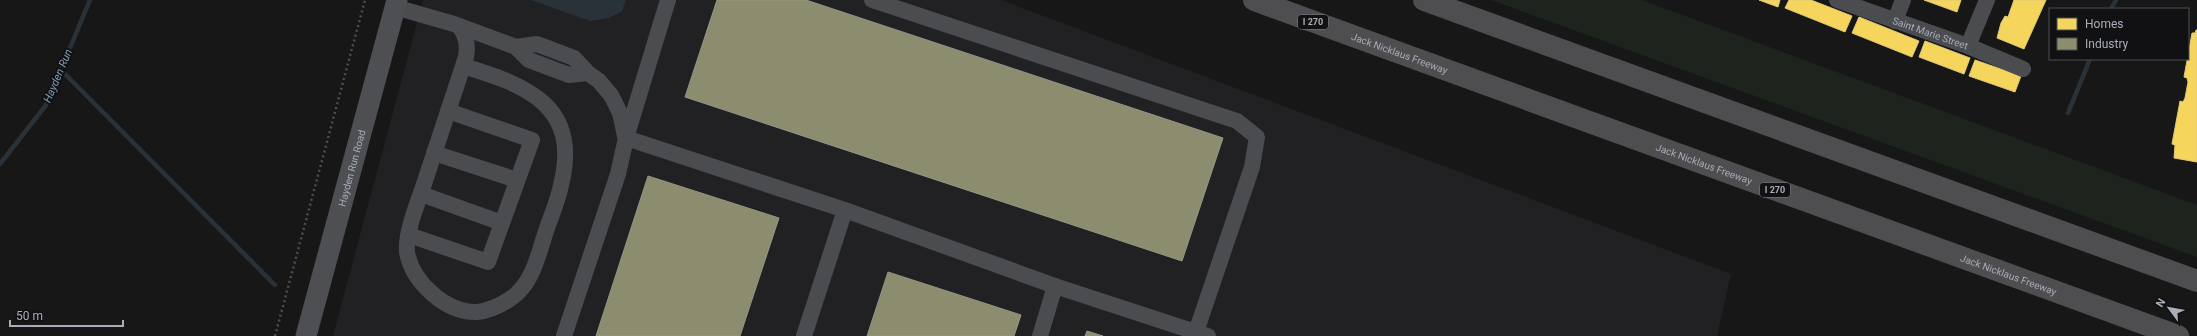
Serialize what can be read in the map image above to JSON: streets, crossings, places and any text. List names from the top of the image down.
{
  "streets": {
    "highway": ["I 270", "Jack Nicklaus Freeway"],
    "main road": ["Hayden Run Road"],
    "street": ["Saint Marie Street"]
  },
  "water": ["Hayden Run"],
  "legend": ["Homes", "Industry"],
  "scale_bar": "50 m",
  "north": "top left"
}
